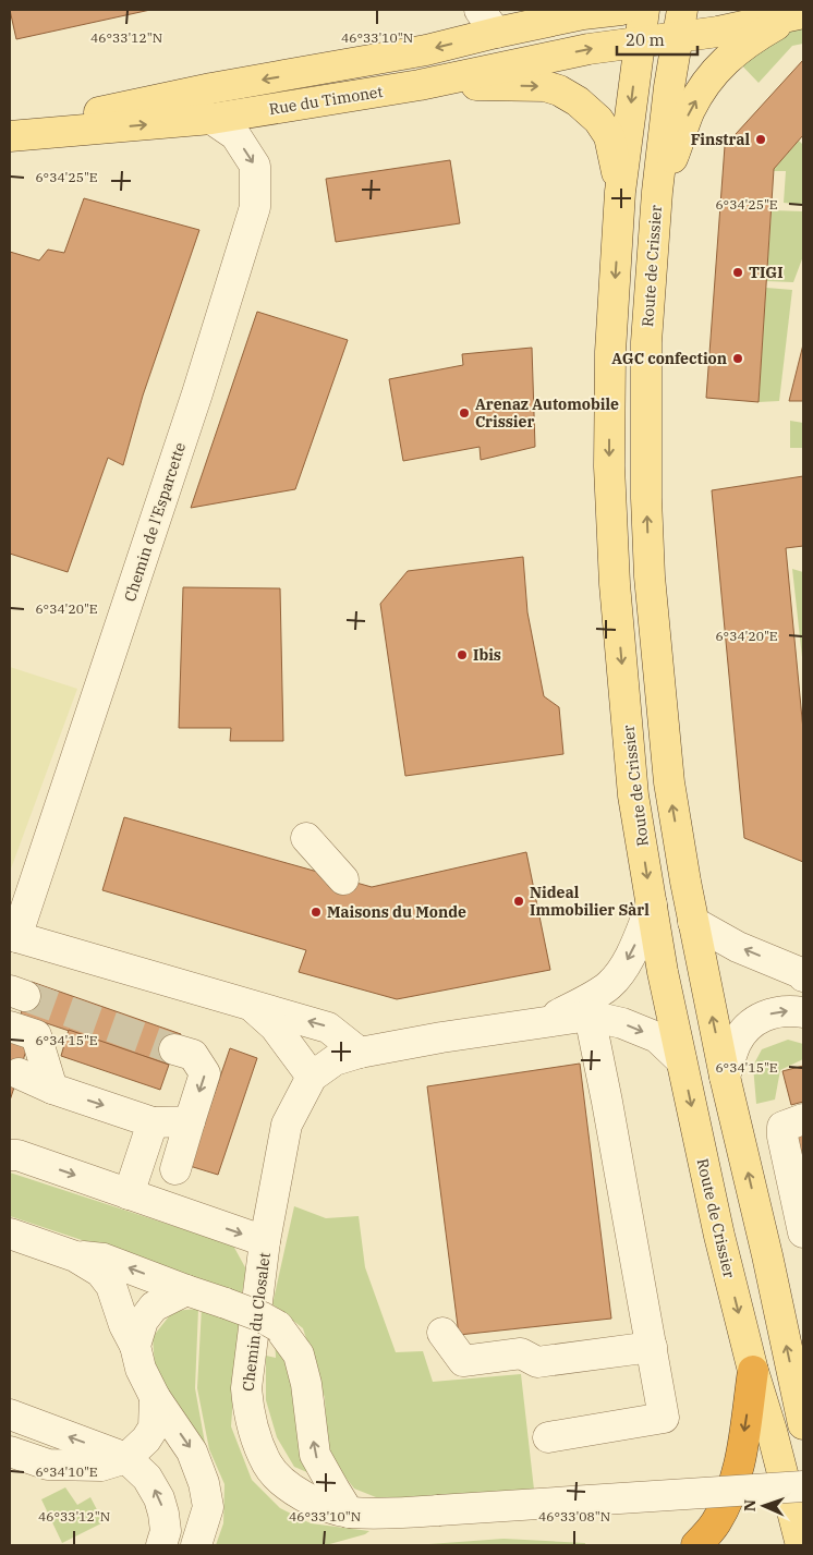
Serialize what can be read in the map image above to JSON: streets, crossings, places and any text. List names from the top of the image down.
{
  "streets": {
    "main road": ["Rue du Timonet", "Route de Crissier"],
    "street": ["Chemin de l'Esparcette", "Chemin du Closalet"]
  },
  "crossings": [
    ["Rue du Timonet", "Route de Crissier"],
    ["Rue du Timonet", "Chemin de l'Esparcette"],
    ["Route de Crissier", "Chemin du Closalet"]
  ],
  "one_way": ["Chemin de l'Esparcette"],
  "places": [
    "Finstral",
    "TIGI",
    "AGC confection",
    "Arenaz Automobile Crissier",
    "Ibis",
    "Nideal Immobilier Sàrl",
    "Maisons du Monde"
  ],
  "scale_bar": "20 m",
  "north": "left",
  "coordinates": [
    "46°33'12\"N",
    "46°33'10\"N",
    "6°34'25\"E",
    "6°34'20\"E",
    "6°34'15\"E",
    "6°34'10\"E",
    "46°33'08\"N"
  ]
}
